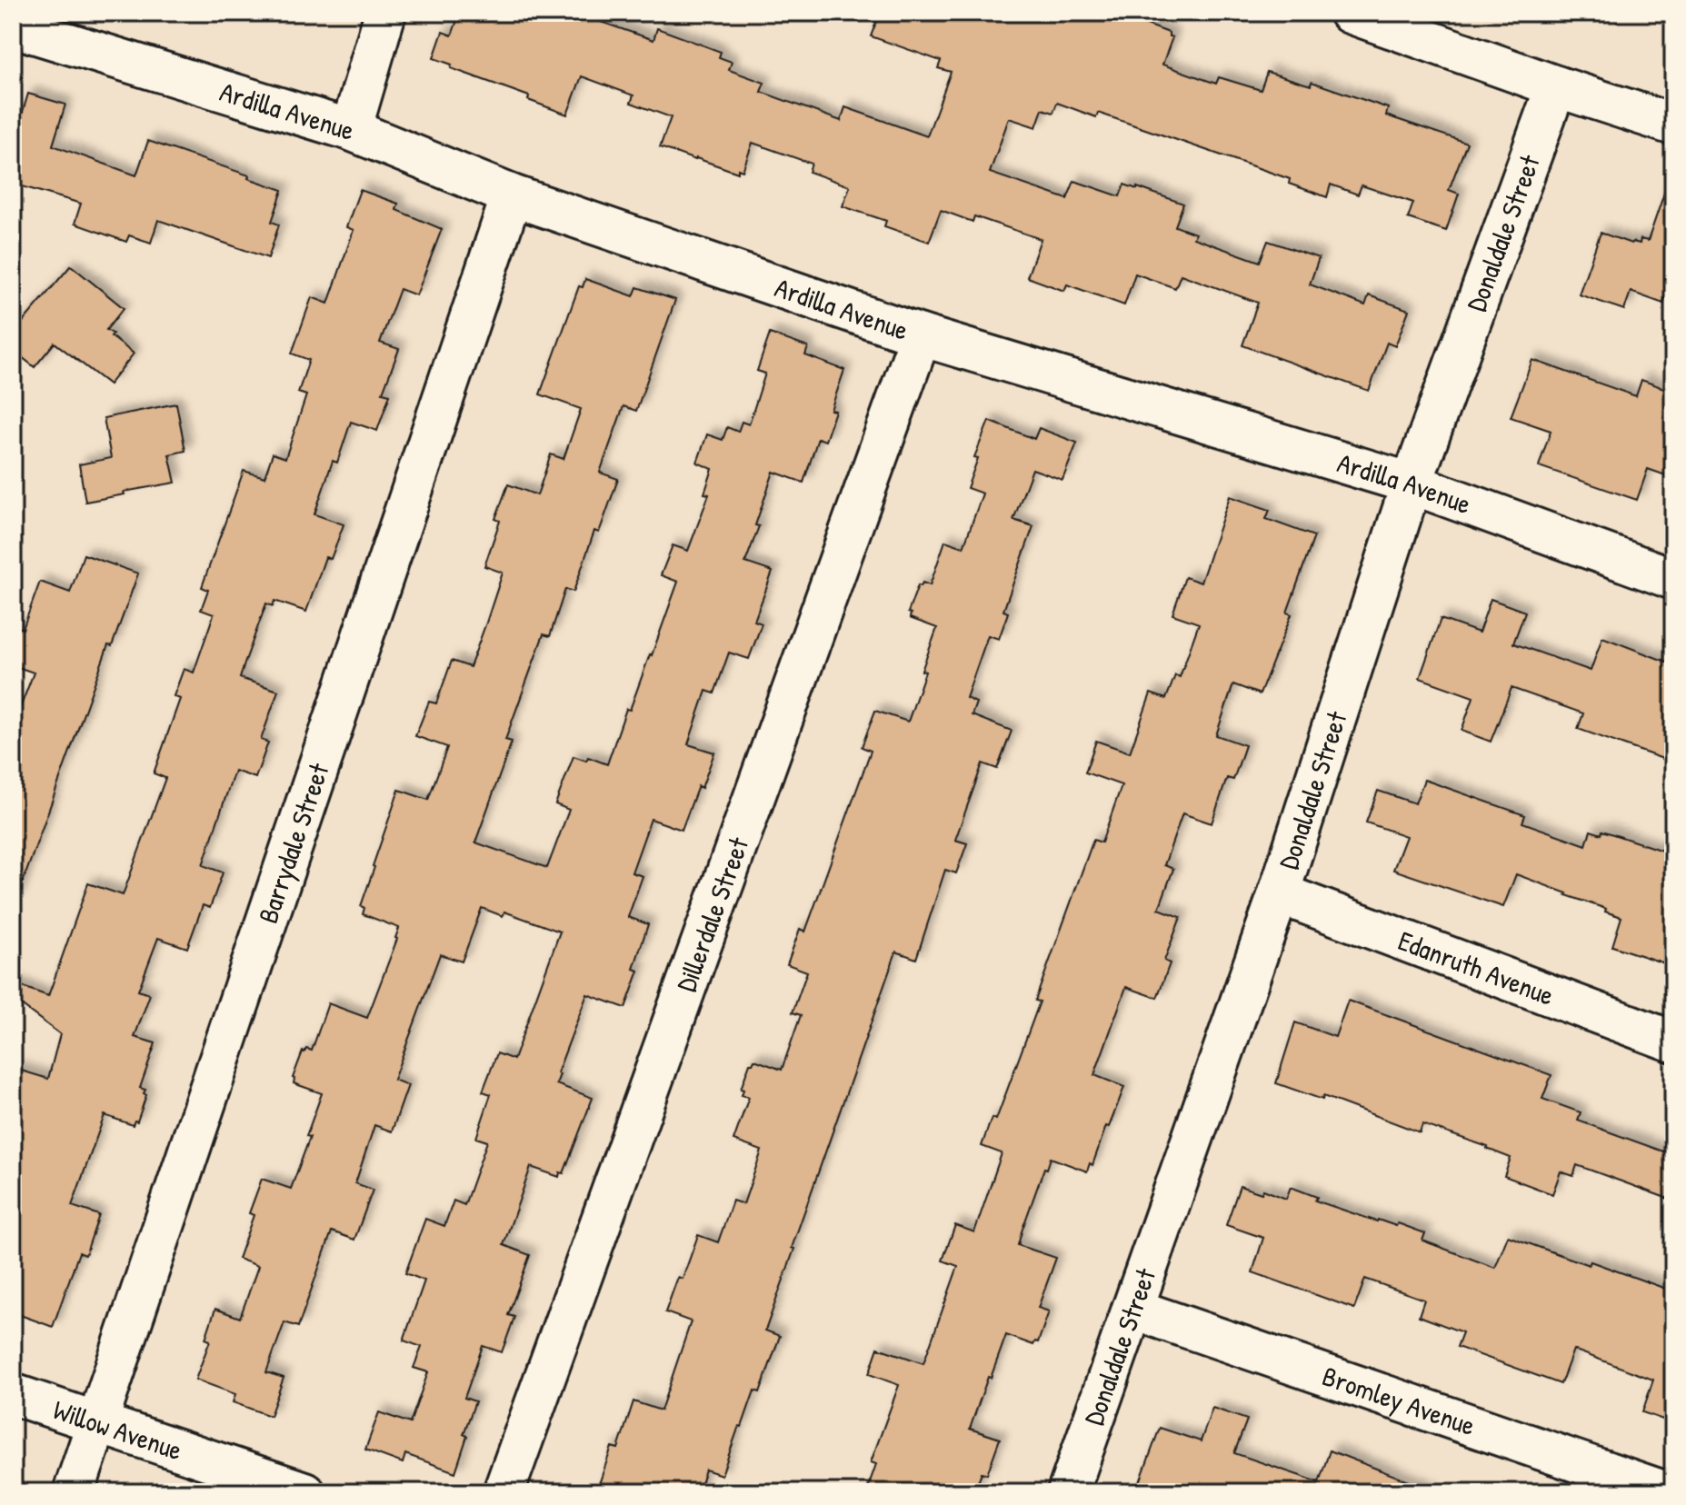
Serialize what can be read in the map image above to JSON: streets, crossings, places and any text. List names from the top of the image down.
{
  "streets": {
    "street": [
      "Ardilla Avenue",
      "Donaldale Street",
      "Barrydale Street",
      "Dillerdale Street",
      "Edanruth Avenue",
      "Bromley Avenue",
      "Willow Avenue"
    ]
  },
  "crossings": [
    ["Ardilla Avenue", "Donaldale Street"],
    ["Ardilla Avenue", "Barrydale Street"],
    ["Ardilla Avenue", "Dillerdale Street"],
    ["Donaldale Street", "Edanruth Avenue"],
    ["Donaldale Street", "Bromley Avenue"],
    ["Barrydale Street", "Willow Avenue"]
  ]
}
